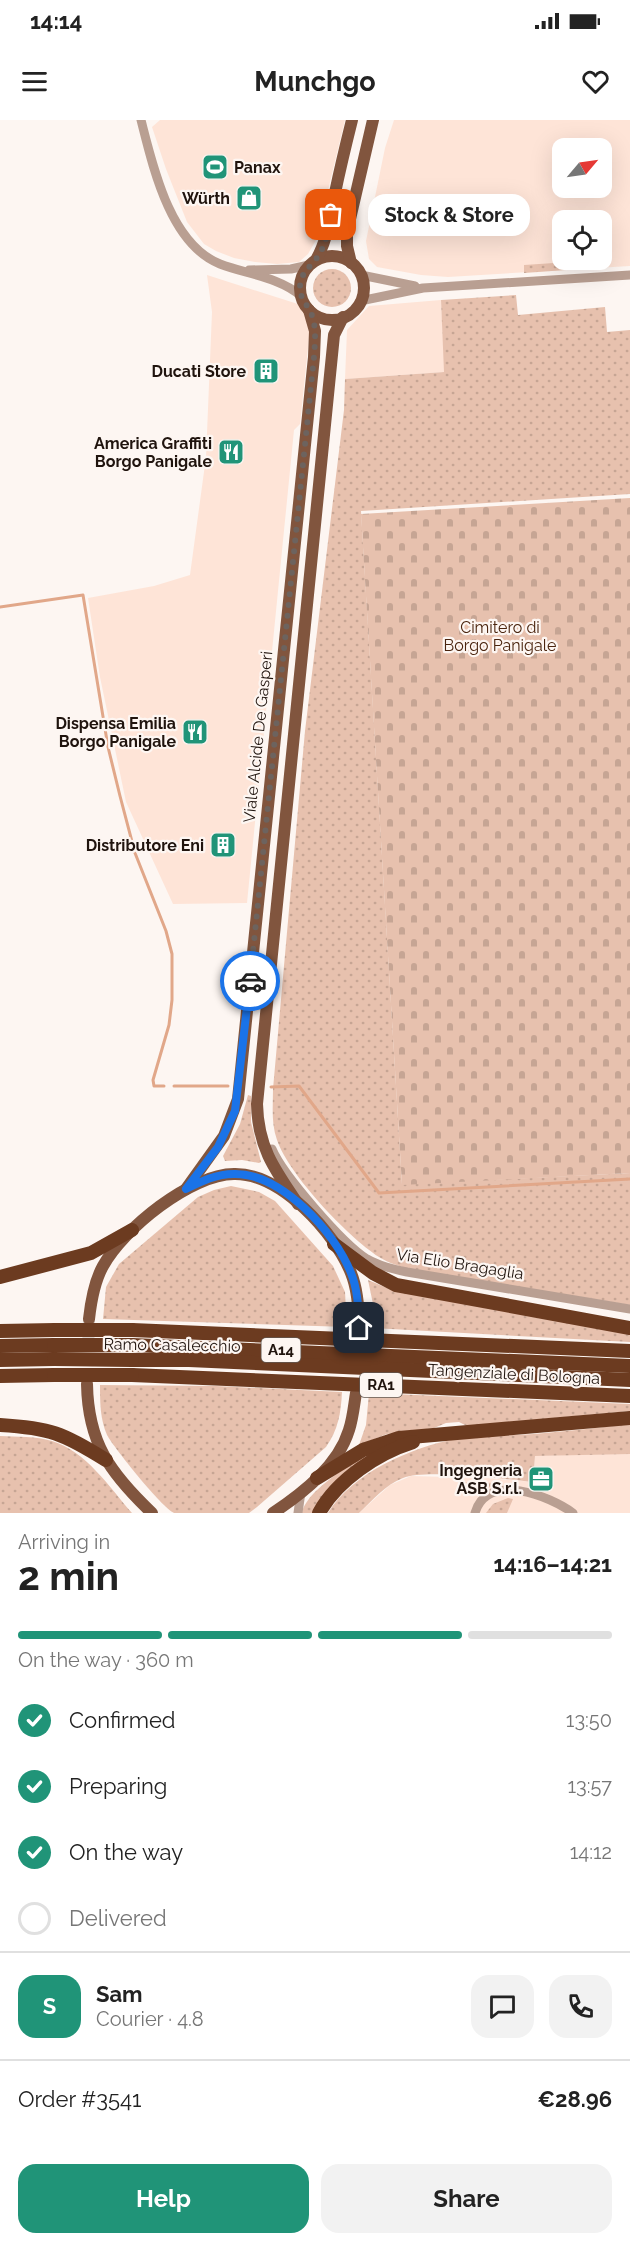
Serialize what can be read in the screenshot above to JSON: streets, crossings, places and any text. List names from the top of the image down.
{
  "streets": {
    "highway": [
      "Ramo Casalecchio",
      "A14",
      "Tangenziale di Bologna",
      "RA1"
    ],
    "main road": ["Viale Alcide De Gasperi"],
    "street": ["Via Elio Bragaglia"]
  },
  "parks": ["Cimitero di Borgo Panigale"],
  "places": {
    "sports": ["Panax"],
    "shop": ["Würth"],
    "other": ["Stock & Store"],
    "building": ["Ducati Store", "Distributore Eni"],
    "restaurant": ["America Graffiti Borgo Panigale", "Dispensa Emilia Borgo Panigale"],
    "office": ["Ingegneria ASB S.r.l."]
  },
  "north": "top right",
  "page": {
    "status": "14:14",
    "header": "Munchgo",
    "bubble": "Stock & Store",
    "heading": ["2 min", "Arriving in", "14:16–14:21"],
    "panel": [
      "Sam",
      "Courier · 4.8",
      "Order #3541",
      "€28.96"
    ],
    "bar": "On the way · 360 m",
    "list": [
      ["Confirmed", "13:50"],
      ["Preparing", "13:57"],
      ["On the way", "14:12"],
      "Delivered"
    ],
    "round": "S",
    "buttons": ["Help", "Share"]
  }
}
